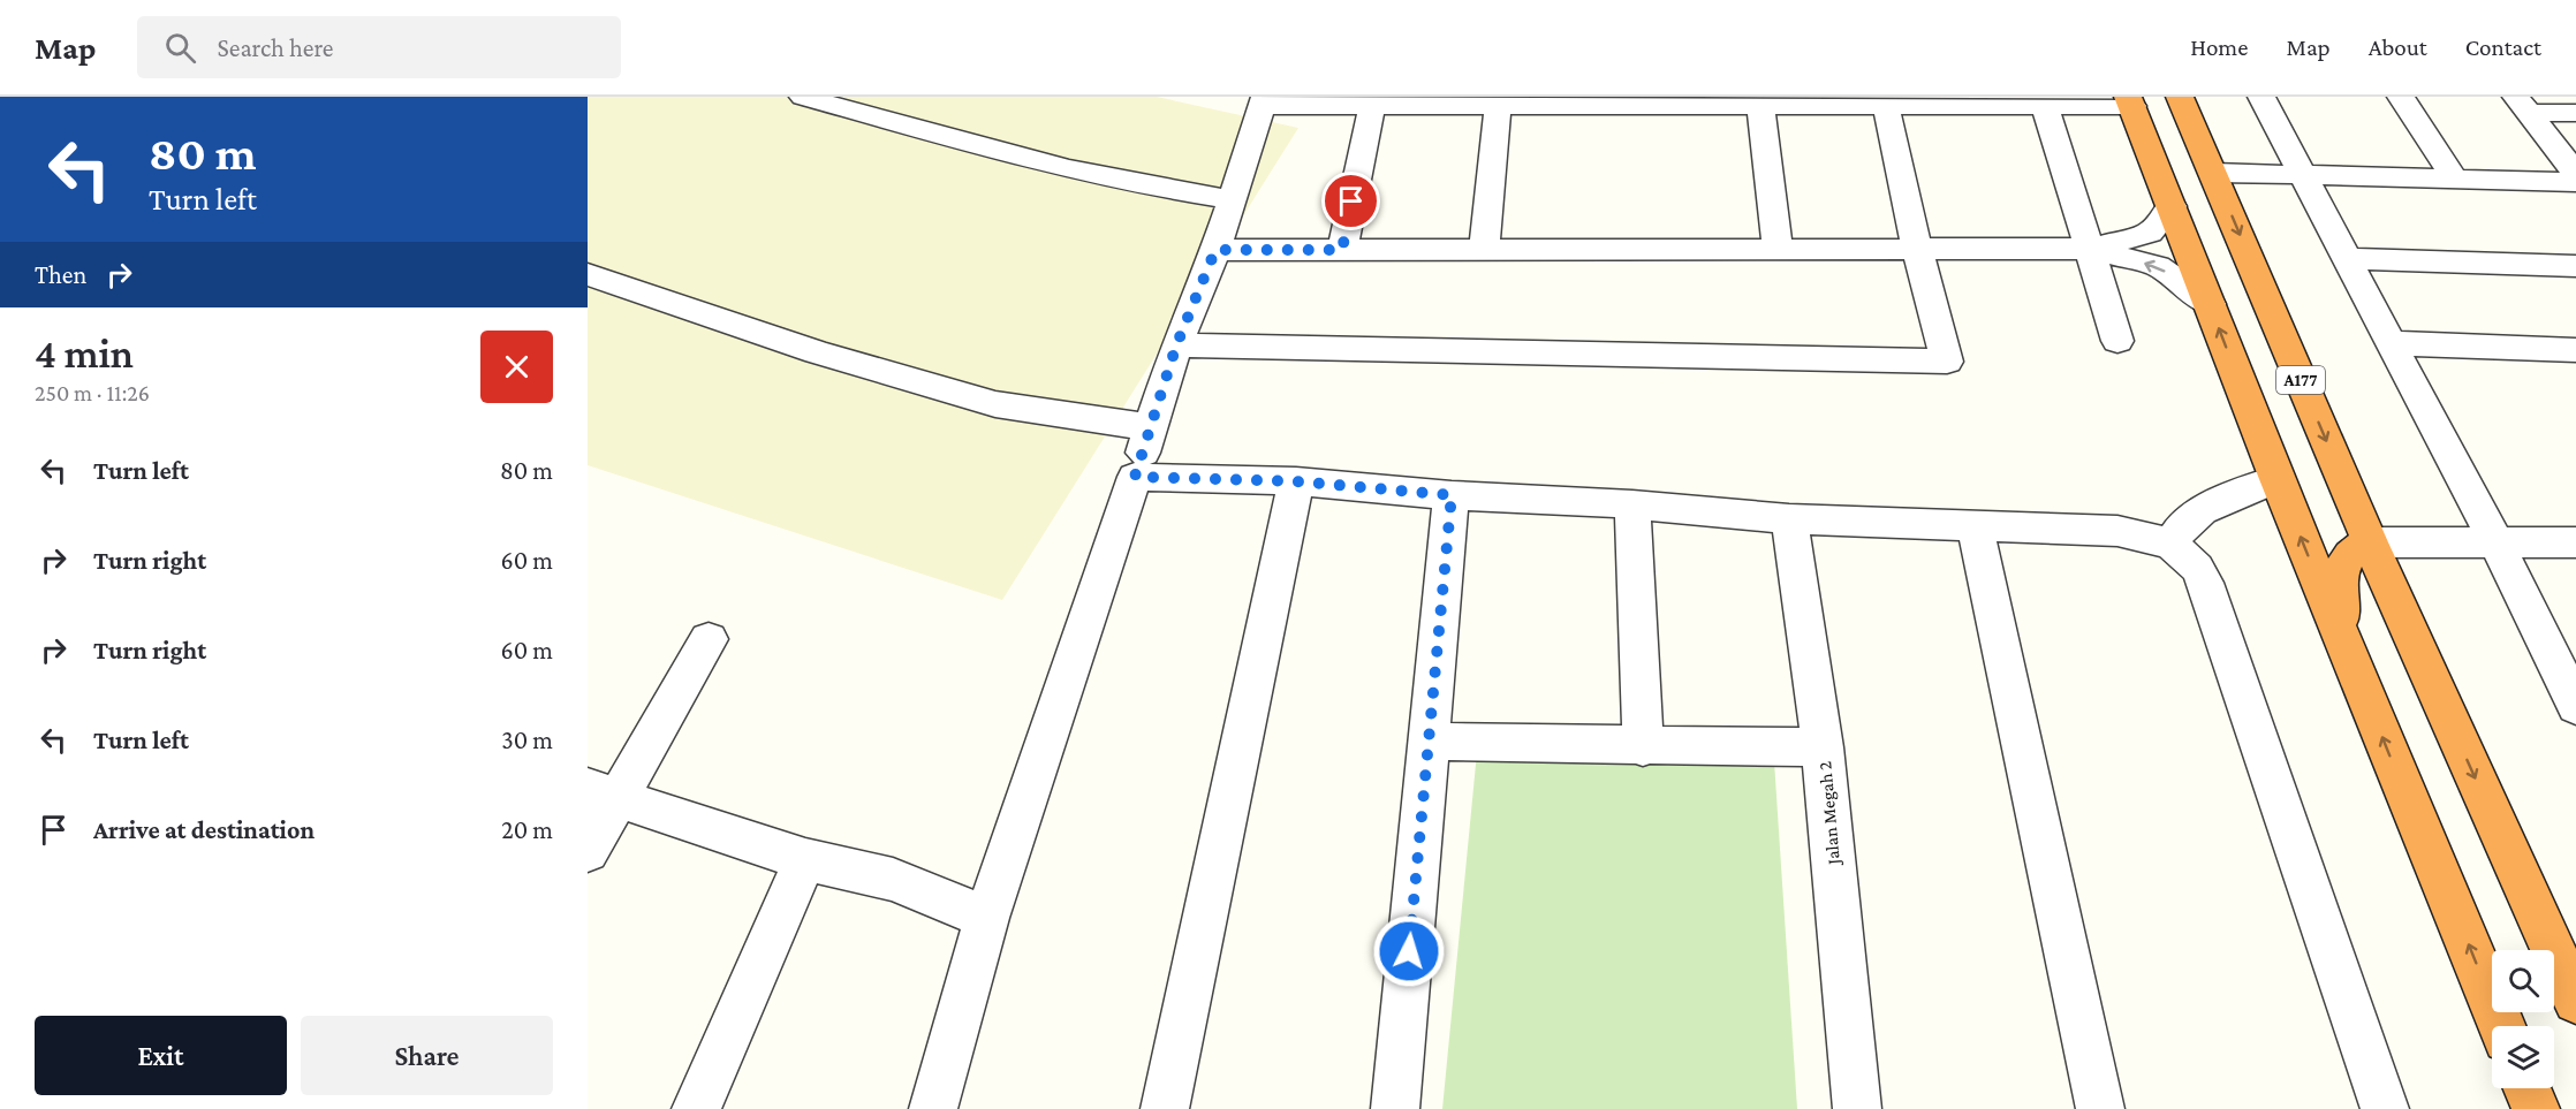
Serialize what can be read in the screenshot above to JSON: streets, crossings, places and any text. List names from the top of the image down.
{
  "streets": {
    "highway": ["A177"],
    "street": ["Jalan Megah 2"]
  },
  "page": {
    "header": "Map",
    "search": "Search here",
    "nav": [
      "Home",
      "Map",
      "About",
      "Contact"
    ],
    "turn": ["80 m", "Turn left"],
    "then": "Then",
    "heading": ["4 min", "250 m · 11:26"],
    "list": [
      {
        "name": "Turn left",
        "value": "80 m"
      },
      {
        "name": "Turn right",
        "value": "60 m"
      },
      {
        "name": "Turn right",
        "value": "60 m"
      },
      {
        "name": "Turn left",
        "value": "30 m"
      },
      {
        "name": "Arrive at destination",
        "value": "20 m"
      }
    ],
    "buttons": ["Exit", "Share"]
  }
}
